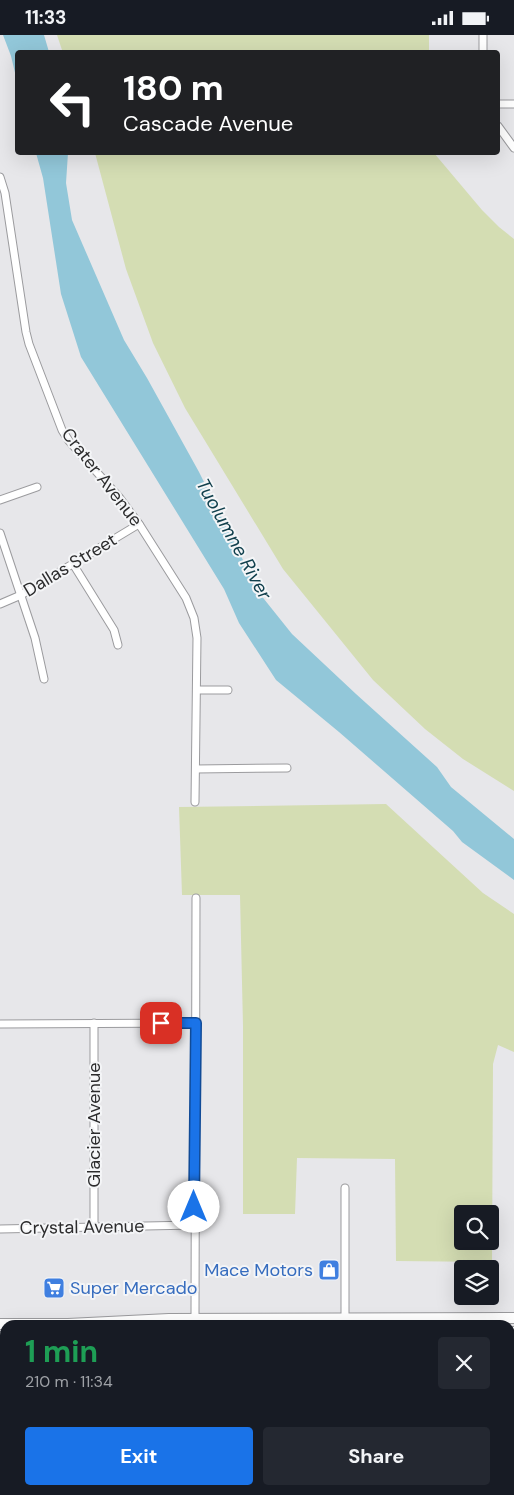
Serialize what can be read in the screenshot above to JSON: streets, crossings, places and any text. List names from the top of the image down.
{
  "streets": {
    "street": [
      "Crater Avenue",
      "Dallas Street",
      "Glacier Avenue",
      "Crystal Avenue"
    ]
  },
  "crossings": [
    ["Crater Avenue", "Dallas Street"],
    ["Glacier Avenue", "Crystal Avenue"]
  ],
  "water": ["Tuolumne River"],
  "places": {
    "shop": ["Mace Motors"],
    "supermarket": ["Super Mercado"]
  },
  "page": {
    "status": "11:33",
    "turn": ["180 m", "Cascade Avenue"],
    "heading": ["1 min", "210 m · 11:34"],
    "buttons": ["Exit", "Share"]
  }
}
